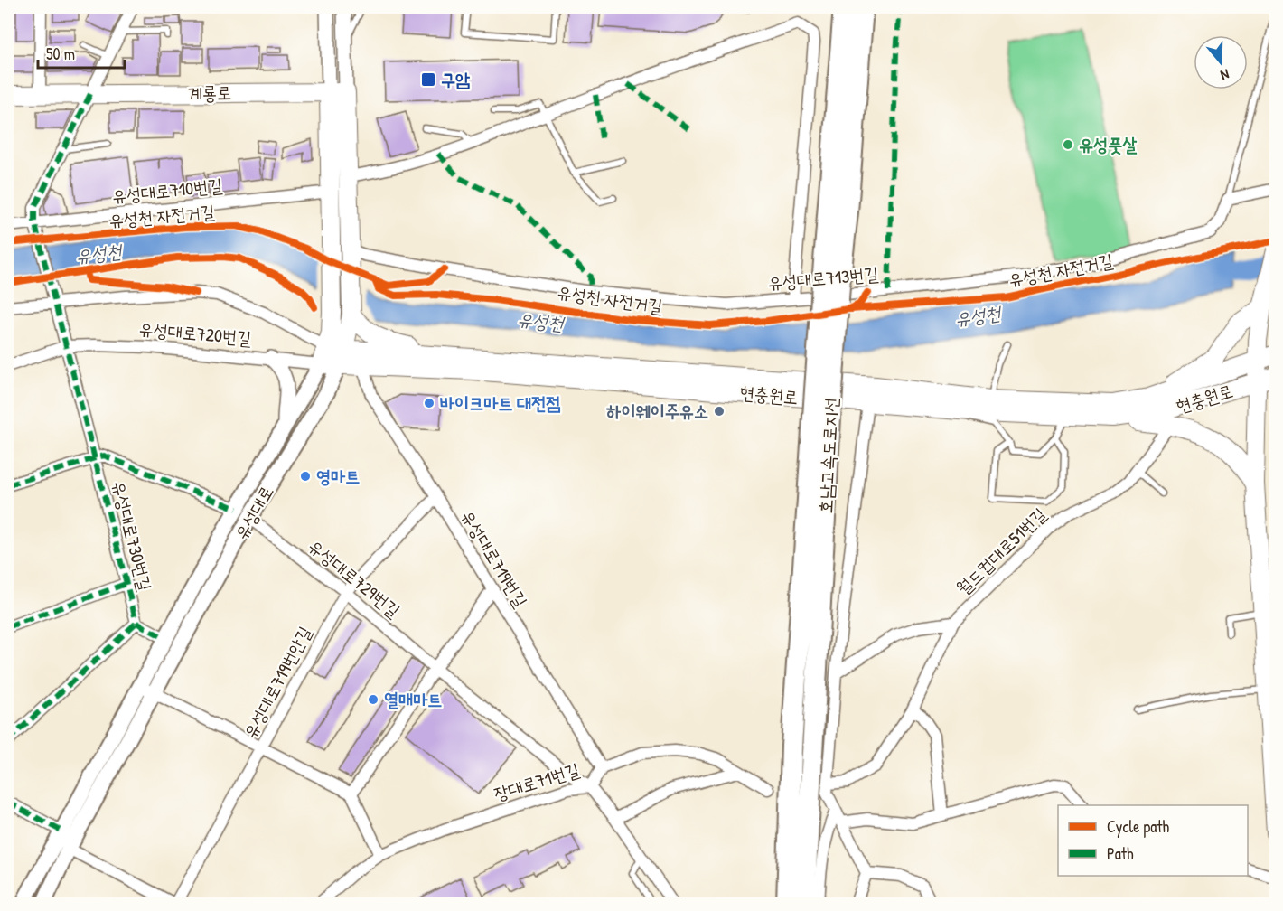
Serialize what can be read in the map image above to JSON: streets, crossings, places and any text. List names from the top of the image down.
{
  "streets": {
    "highway": ["호남고속도로지선"],
    "main road": ["계룡로", "현충원로", "유성대로"],
    "street": [
      "유성대로710번길",
      "유성대로713번길",
      "유성대로720번길",
      "유성대로730번길",
      "월드컵대로51번길",
      "유성대로719번길",
      "유성대로729번길",
      "유성대로719번안길",
      "장대로71번길"
    ],
    "cycle path": ["유성천 자전거길"]
  },
  "crossings": [
    ["계룡로", "유성대로"],
    ["유성대로710번길", "유성대로"],
    ["유성대로713번길", "유성대로"],
    ["유성대로720번길", "현충원로"],
    ["유성대로720번길", "유성대로"],
    ["현충원로", "유성대로"],
    ["현충원로", "유성대로719번길"],
    ["유성대로", "유성대로730번길"],
    ["유성대로", "유성대로729번길"],
    ["유성대로719번길", "유성대로719번안길"],
    ["유성대로719번길", "장대로71번길"],
    ["유성대로729번길", "유성대로719번안길"],
    ["유성대로729번길", "장대로71번길"]
  ],
  "water": ["유성천"],
  "places": {
    "transit": ["구암"],
    "other": [
      "유성풋살",
      "바이크마트 대전점",
      "하이웨이주유소",
      "영마트",
      "열매마트"
    ]
  },
  "legend": ["Cycle path", "Path"],
  "scale_bar": "50 m",
  "north": "bottom"
}
